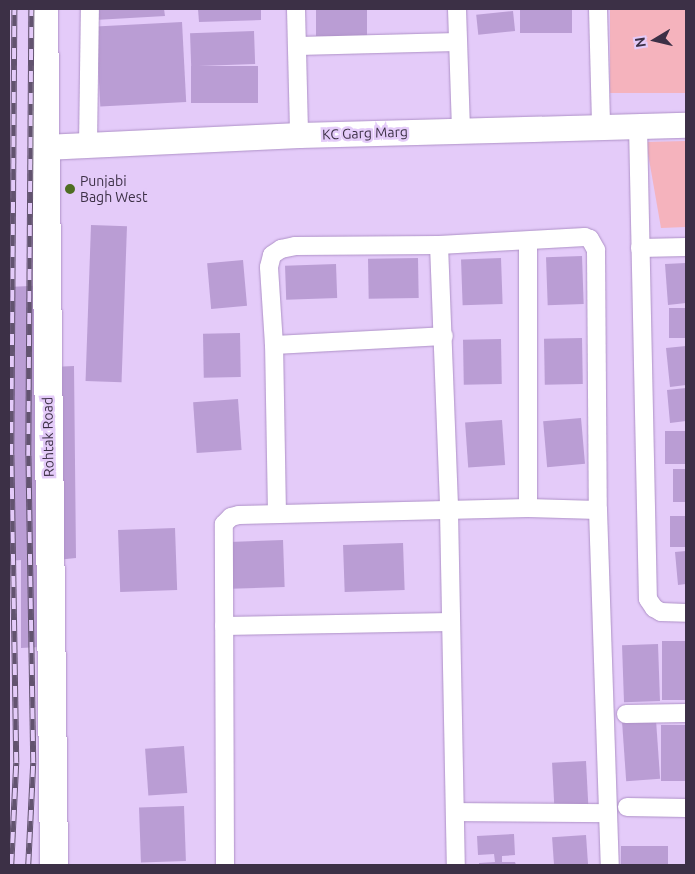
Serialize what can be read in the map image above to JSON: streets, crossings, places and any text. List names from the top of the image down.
{
  "streets": {
    "main road": ["Rohtak Road"],
    "street": ["KC Garg Marg"]
  },
  "crossings": [
    ["KC Garg Marg", "Rohtak Road"]
  ],
  "places": ["Punjabi Bagh West"],
  "north": "left"
}
